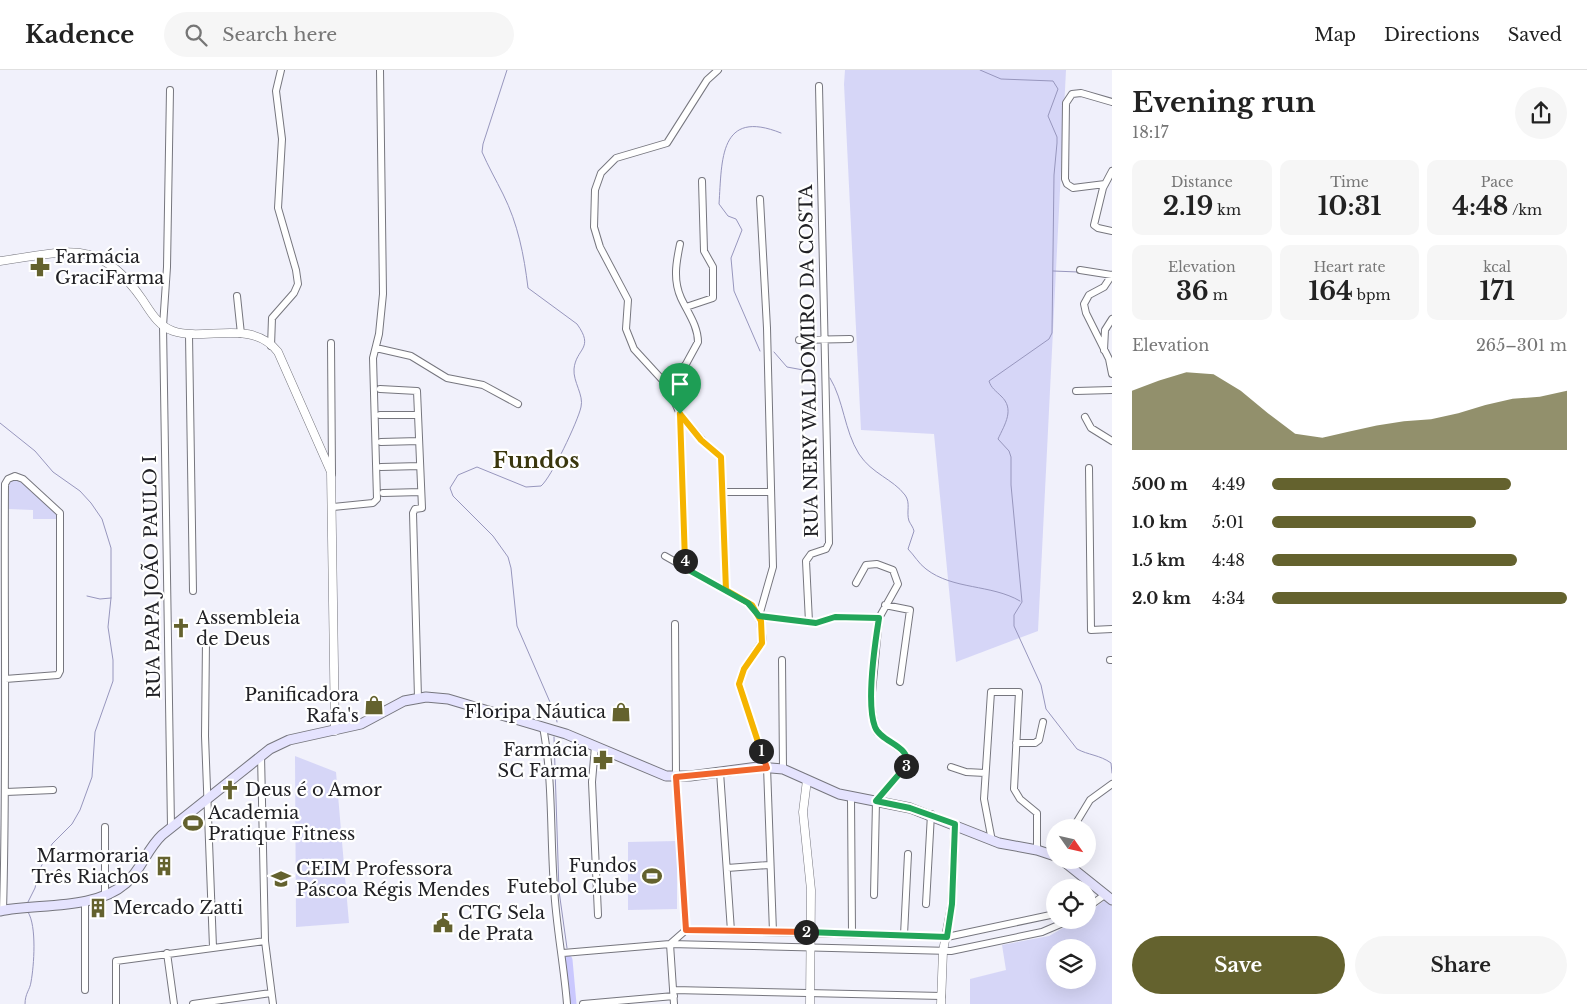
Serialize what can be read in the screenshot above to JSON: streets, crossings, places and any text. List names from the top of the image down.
{
  "streets": {
    "street": ["RUA NERY WALDOMIRO DA COSTA", "RUA PAPA JOÃO PAULO I"]
  },
  "districts": ["Fundos"],
  "places": {
    "pharmacy": ["Farmácia GraciFarma", "Farmácia SC Farma"],
    "church": ["Assembleia de Deus", "Deus é o Amor"],
    "shop": ["Panificadora Rafa's", "Floripa Náutica"],
    "sports": ["Academia Pratique Fitness", "Fundos Futebol Clube"],
    "building": ["Marmoraria Três Riachos", "Mercado Zatti"],
    "school or university": ["CEIM Professora Páscoa Régis Mendes"],
    "public building": ["CTG Sela de Prata"]
  },
  "north": "bottom right",
  "page": {
    "header": "Kadence",
    "search": "Search here",
    "nav": ["Map", "Directions", "Saved"],
    "heading": ["Evening run", "18:17"],
    "stats": [
      ["Distance", "2.19 km"],
      ["Time", "10:31"],
      ["Pace", "4:48 /km"],
      ["Elevation", "36 m"],
      ["Heart rate", "164 bpm"],
      ["kcal", "171"]
    ],
    "chart": ["Elevation", "265–301 m"],
    "list": [
      {
        "name": "500 m",
        "note": "4:49"
      },
      {
        "name": "1.0 km",
        "note": "5:01"
      },
      {
        "name": "1.5 km",
        "note": "4:48"
      },
      {
        "name": "2.0 km",
        "note": "4:34"
      }
    ],
    "pins": [
      "4",
      "1",
      "3",
      "2"
    ],
    "buttons": ["Save", "Share"]
  }
}
